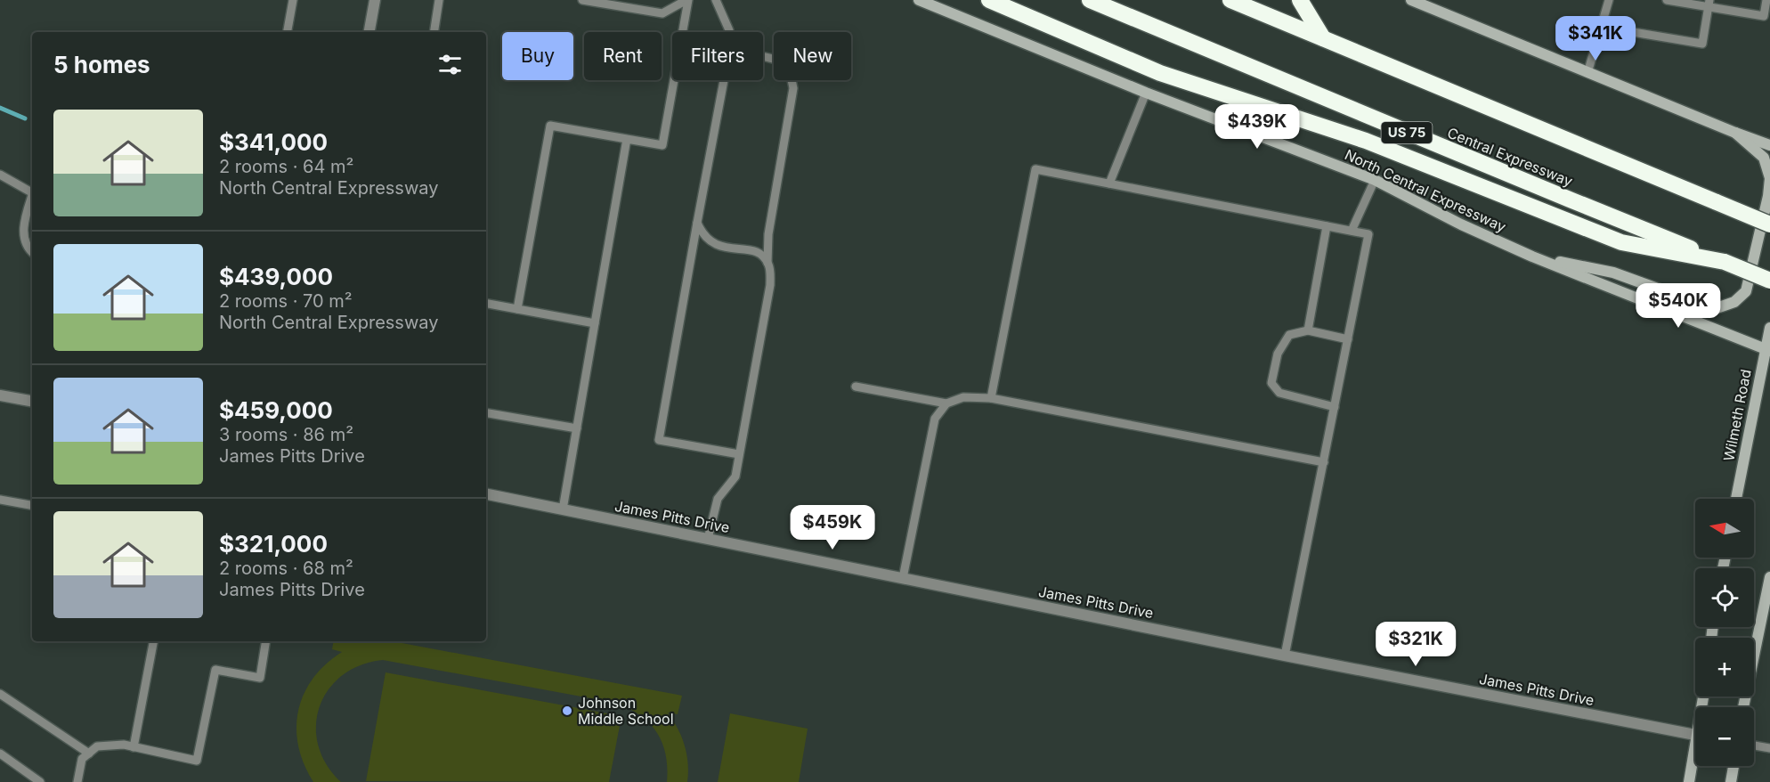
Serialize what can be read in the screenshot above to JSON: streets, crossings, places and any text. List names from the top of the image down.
{
  "streets": {
    "highway": ["US 75", "Central Expressway"],
    "main road": ["North Central Expressway", "Wilmeth Road"],
    "street": ["James Pitts Drive"]
  },
  "crossings": [
    ["North Central Expressway", "Wilmeth Road"]
  ],
  "places": ["Johnson Middle School"],
  "north": "left",
  "page": {
    "price": [
      "$341K",
      "$439K",
      "$540K",
      "$459K",
      "$321K"
    ],
    "chip": [
      "Buy",
      "Rent",
      "Filters",
      "New"
    ],
    "heading": "5 homes",
    "list": [
      {
        "name": "$341,000",
        "note": "2 rooms · 64 m² · North Central Expressway"
      },
      {
        "name": "$439,000",
        "note": "2 rooms · 70 m² · North Central Expressway"
      },
      {
        "name": "$459,000",
        "note": "3 rooms · 86 m² · James Pitts Drive"
      },
      {
        "name": "$321,000",
        "note": "2 rooms · 68 m² · James Pitts Drive"
      }
    ],
    "map_buttons": ["+", "−"]
  }
}
